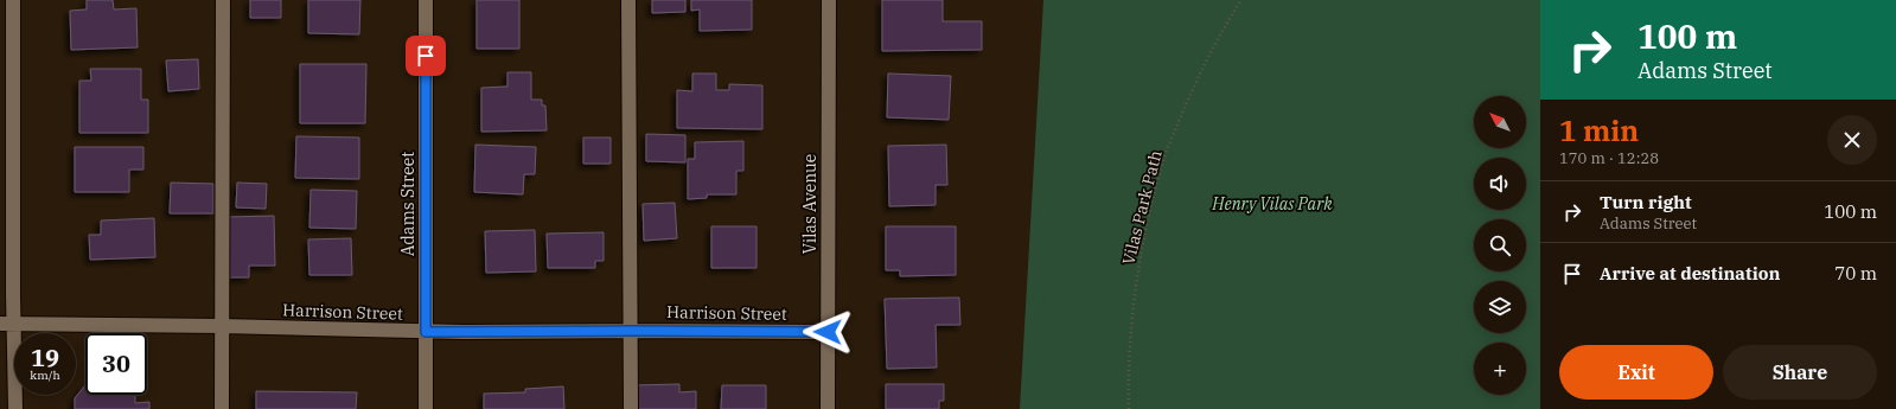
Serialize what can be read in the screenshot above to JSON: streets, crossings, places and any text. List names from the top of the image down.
{
  "streets": {
    "street": ["Adams Street", "Vilas Avenue", "Harrison Street"],
    "path": ["Vilas Park Path"]
  },
  "crossings": [
    ["Adams Street", "Harrison Street"],
    ["Vilas Avenue", "Harrison Street"]
  ],
  "parks": ["Henry Vilas Park"],
  "north": "top left",
  "page": {
    "turn": ["100 m", "Adams Street"],
    "map_buttons": "+",
    "heading": ["1 min", "170 m · 12:28"],
    "list": [
      {
        "name": "Turn right",
        "note": "Adams Street",
        "value": "100 m"
      },
      {
        "name": "Arrive at destination",
        "value": "70 m"
      }
    ],
    "speed": "19 km/h",
    "limit": "30",
    "buttons": ["Exit", "Share"]
  }
}
